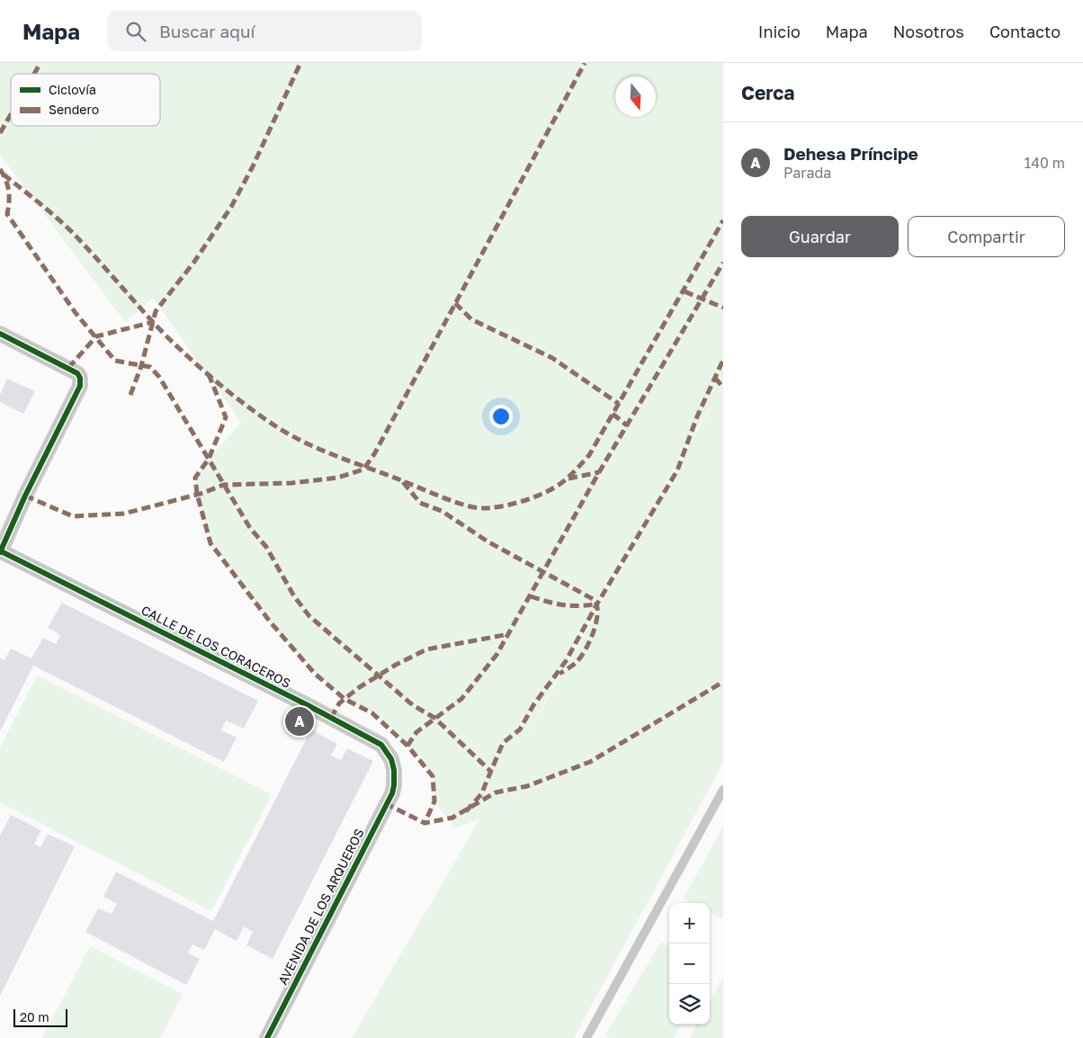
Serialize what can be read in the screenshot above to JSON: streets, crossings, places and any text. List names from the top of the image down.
{
  "streets": {
    "street": ["CALLE DE LOS CORACEROS", "AVENIDA DE LOS ARQUEROS"]
  },
  "crossings": [
    ["CALLE DE LOS CORACEROS", "AVENIDA DE LOS ARQUEROS"]
  ],
  "legend": ["Ciclovía", "Sendero"],
  "scale_bar": "20 m",
  "north": "bottom",
  "page": {
    "header": "Mapa",
    "search": "Buscar aquí",
    "nav": [
      "Inicio",
      "Mapa",
      "Nosotros",
      "Contacto"
    ],
    "heading": "Cerca",
    "list": [
      {
        "mark": "A",
        "name": "Dehesa Príncipe",
        "note": "Parada",
        "value": "140 m"
      }
    ],
    "buttons": ["Guardar", "Compartir"],
    "pins": "A",
    "map_buttons": ["+", "−"],
    "scale": "20 m"
  }
}
